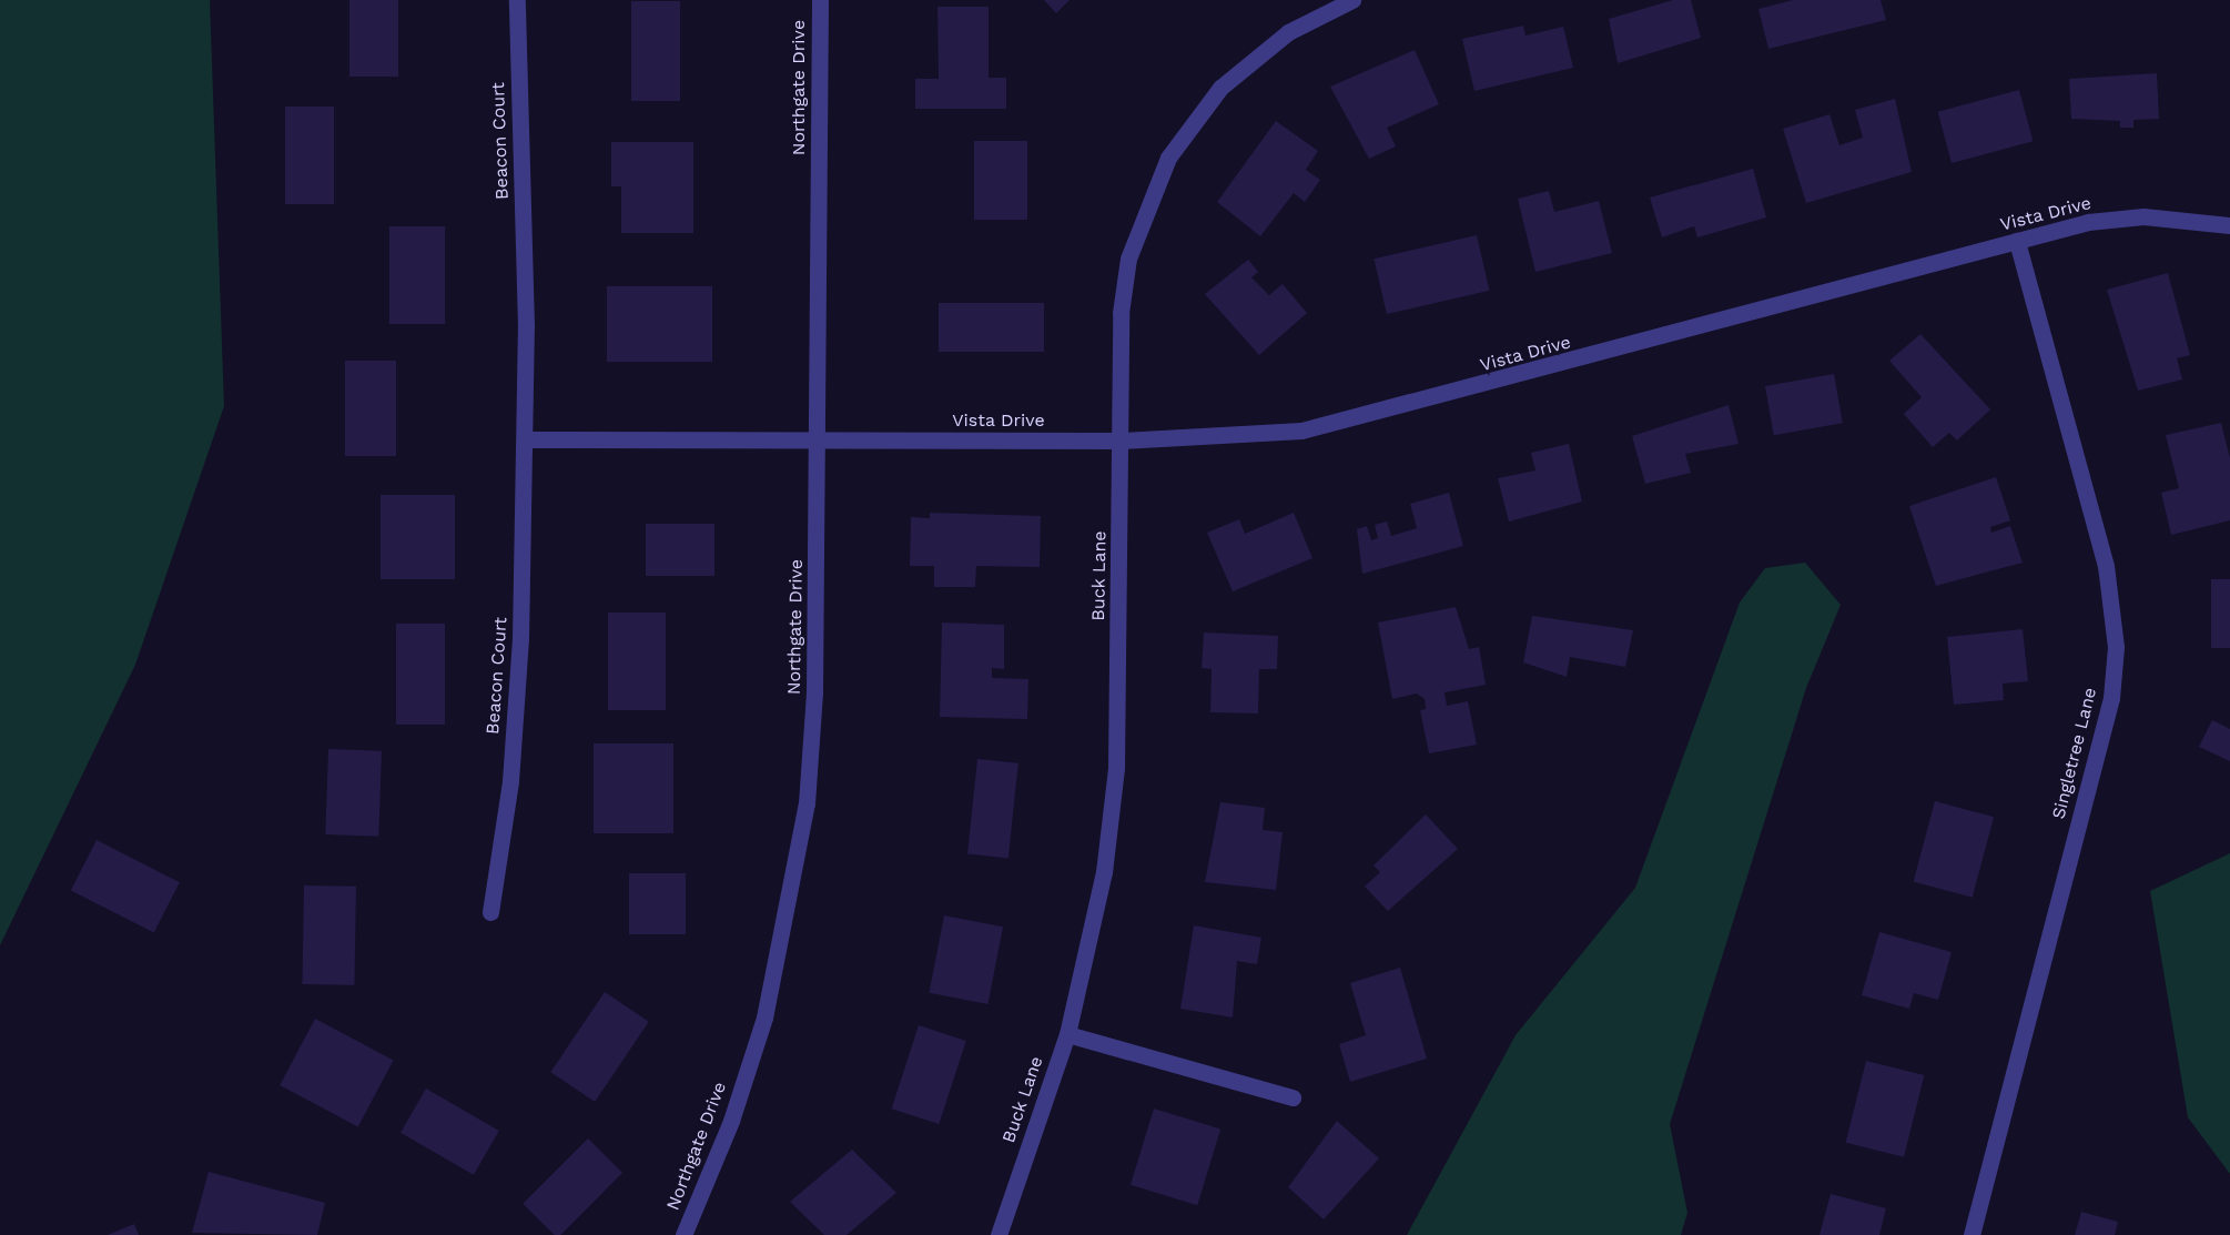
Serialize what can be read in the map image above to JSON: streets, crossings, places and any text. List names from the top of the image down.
{
  "streets": {
    "street": [
      "Northgate Drive",
      "Beacon Court",
      "Vista Drive",
      "Buck Lane",
      "Singletree Lane"
    ]
  },
  "crossings": [
    ["Northgate Drive", "Vista Drive"],
    ["Vista Drive", "Buck Lane"],
    ["Vista Drive", "Singletree Lane"]
  ]
}
